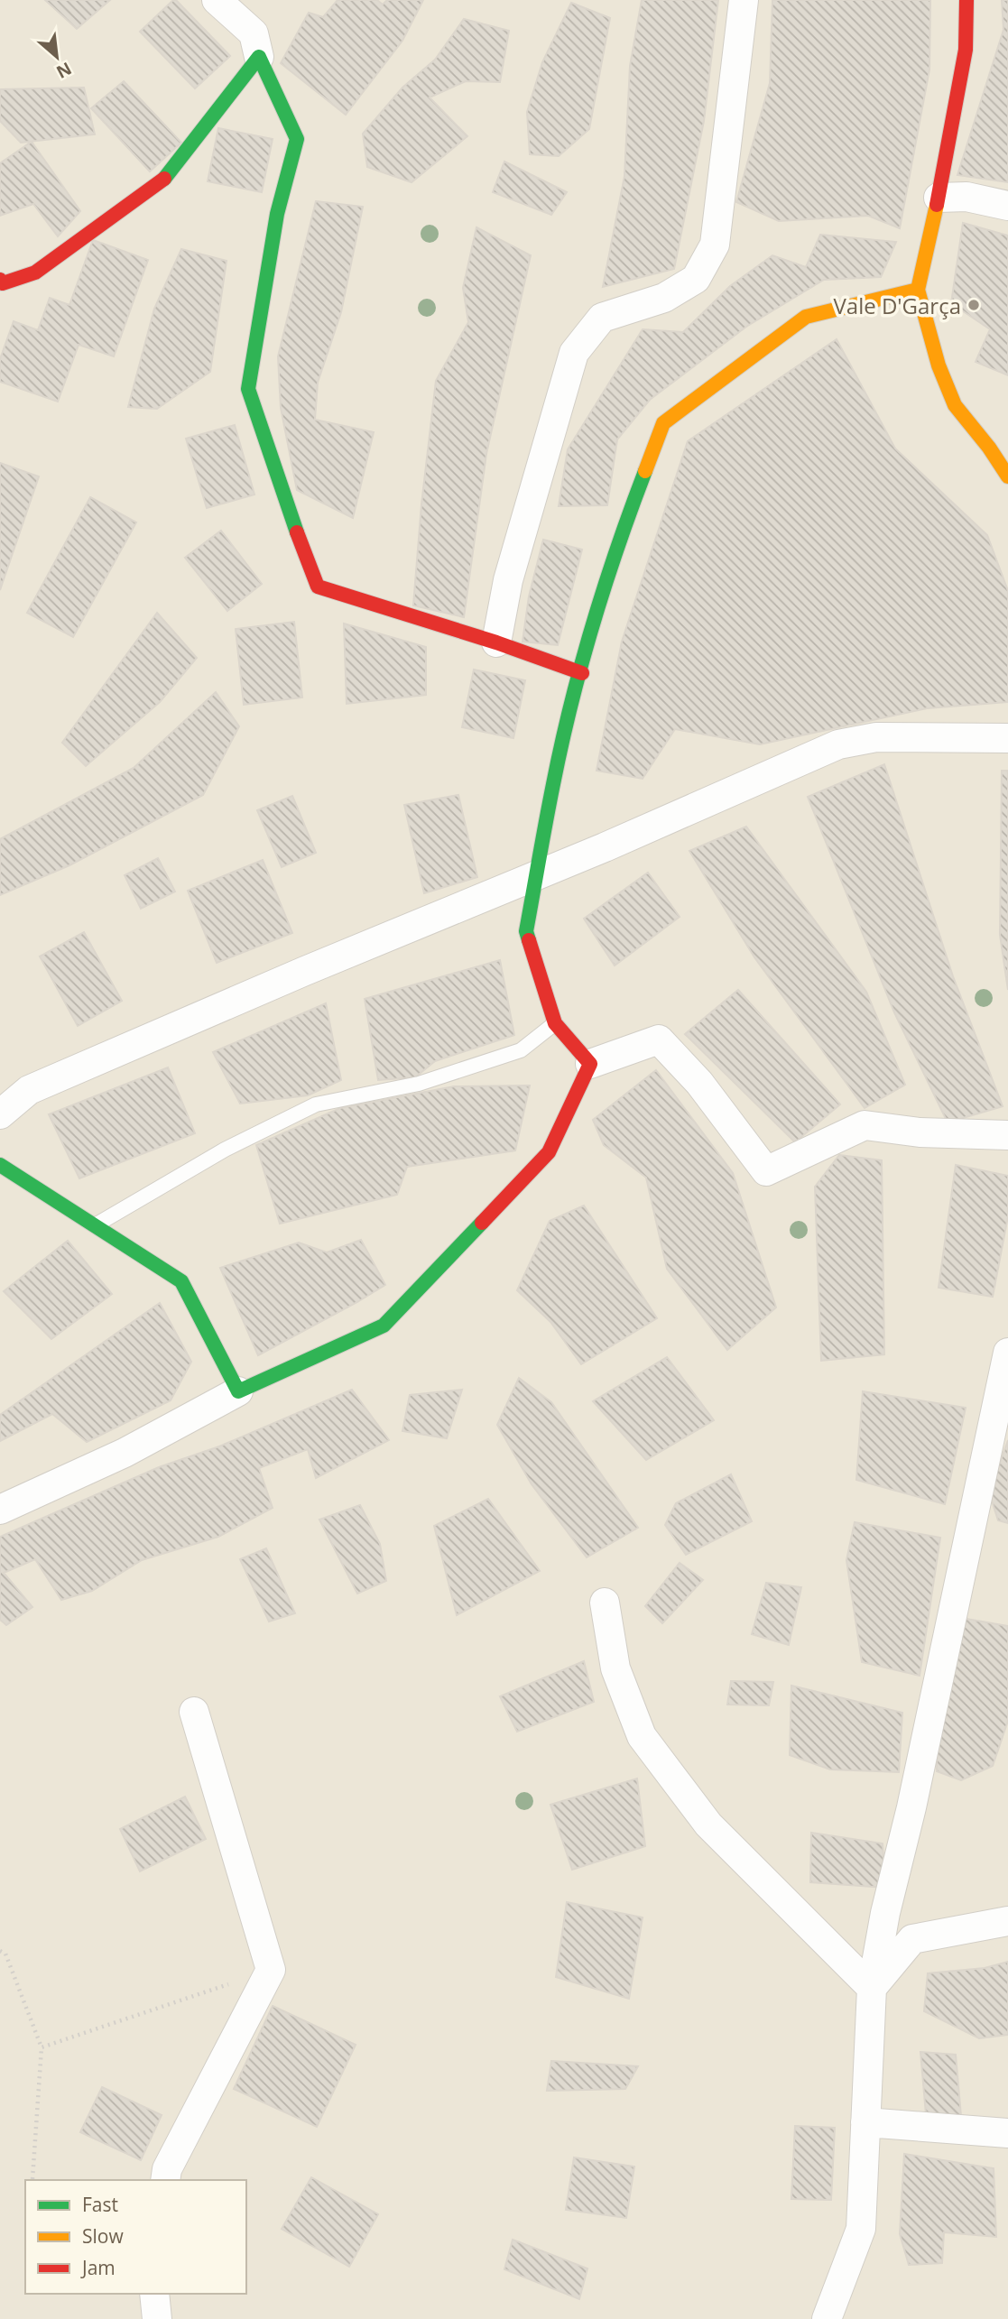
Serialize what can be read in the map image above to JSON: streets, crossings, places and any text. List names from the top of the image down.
{
  "places": ["Vale D'Garça"],
  "legend": ["Fast", "Slow", "Jam"],
  "north": "bottom right"
}
